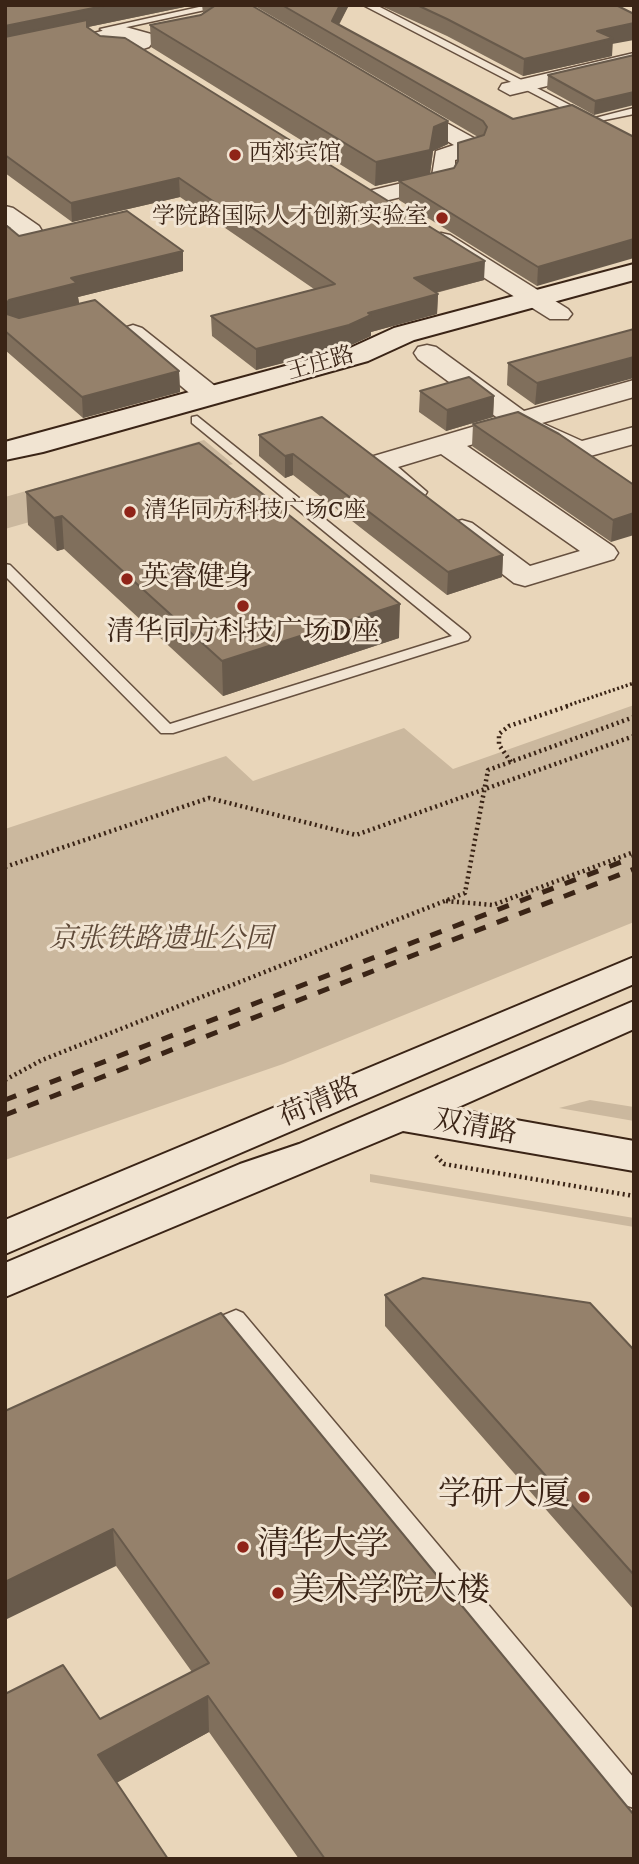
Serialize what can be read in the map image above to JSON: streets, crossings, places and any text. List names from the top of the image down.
{
  "streets": {
    "main road": ["王庄路", "荷清路", "双清路"]
  },
  "crossings": [
    ["荷清路", "双清路"]
  ],
  "parks": ["京张铁路遗址公园"],
  "places": [
    "西郊宾馆",
    "学院路国际人才创新实验室",
    "清华同方科技广场C座",
    "英睿健身",
    "清华同方科技广场D座",
    "学研大厦",
    "清华大学",
    "美术学院大楼"
  ]
}
